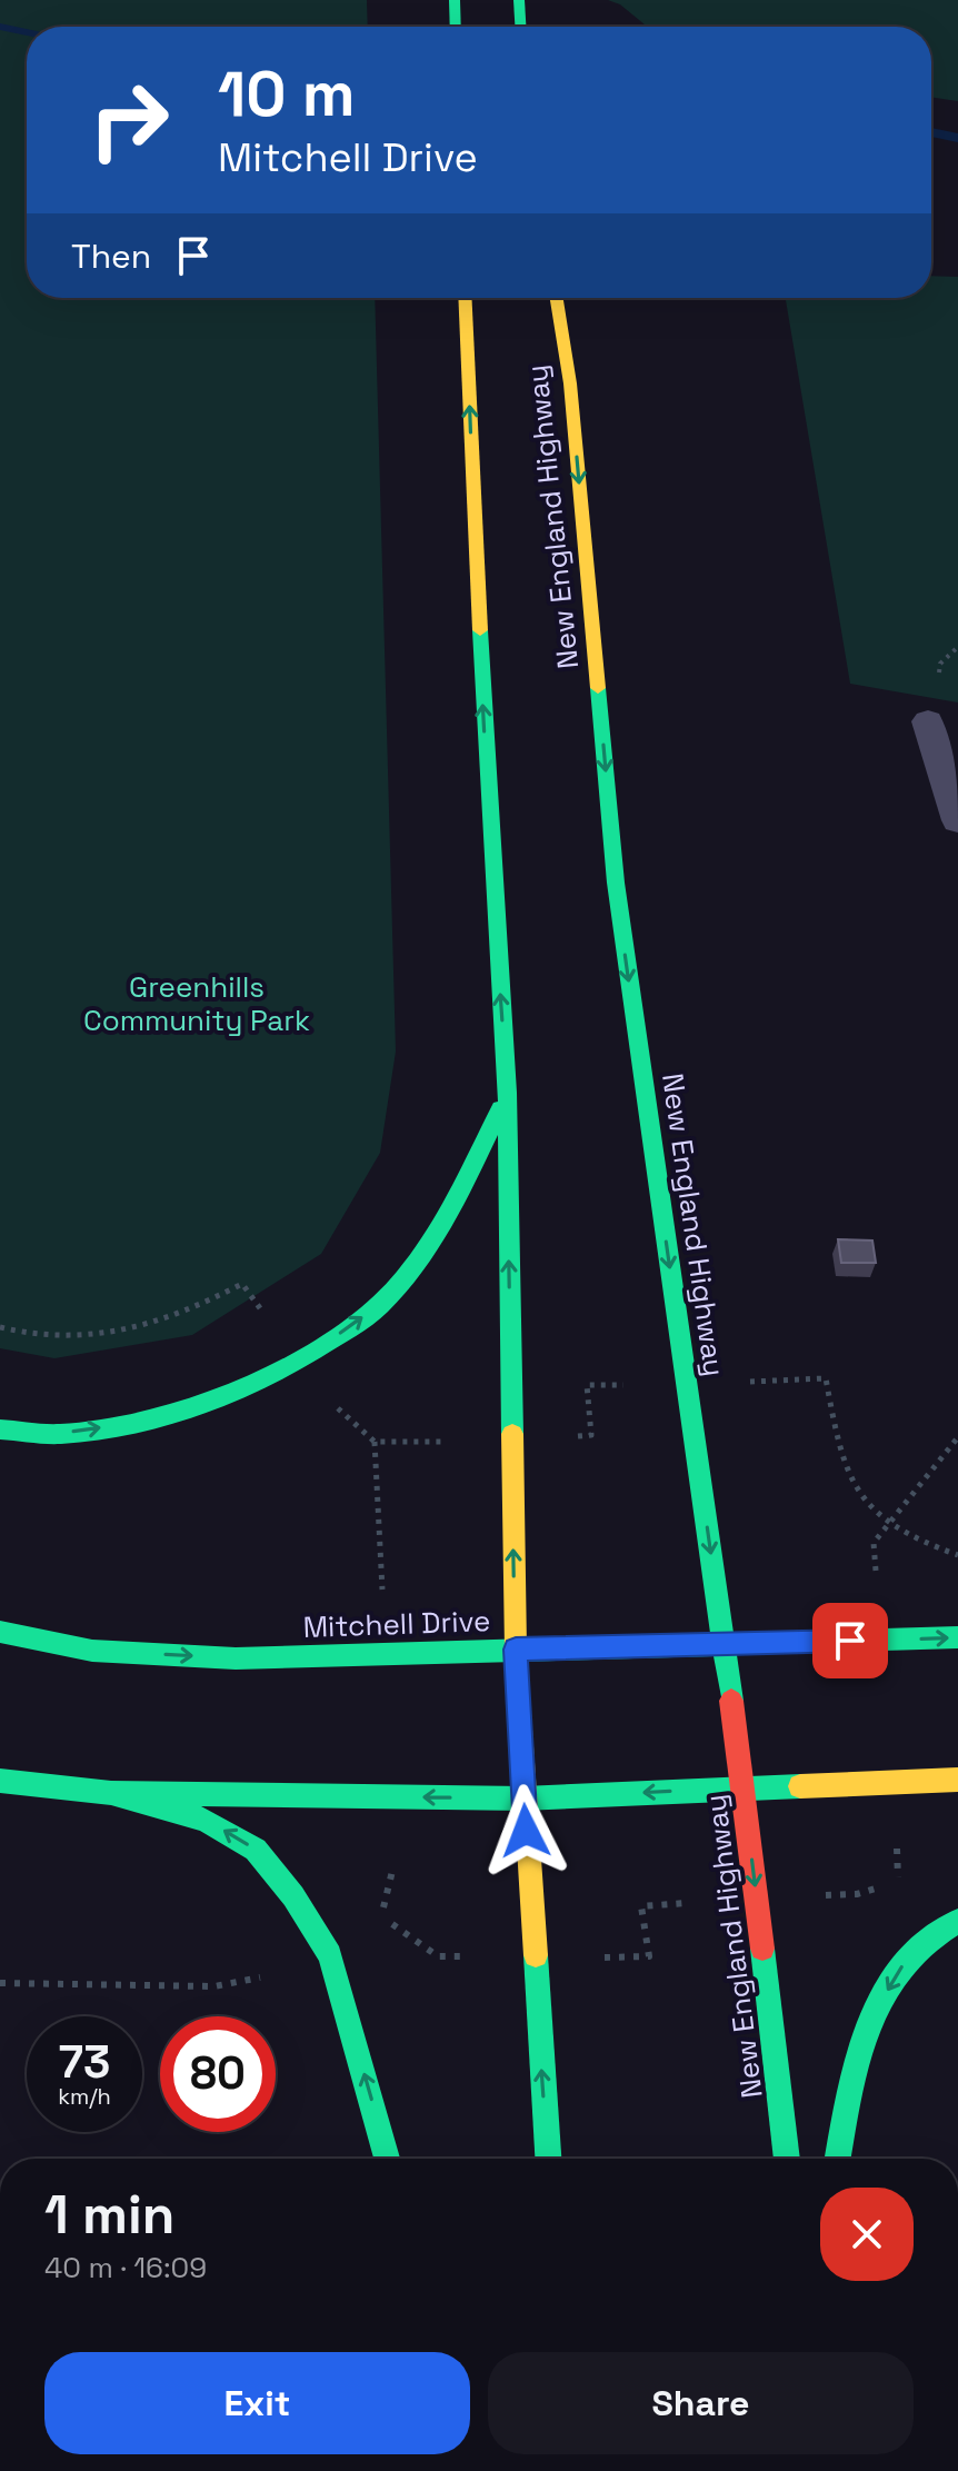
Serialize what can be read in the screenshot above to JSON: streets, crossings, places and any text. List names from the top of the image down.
{
  "streets": {
    "main road": ["New England Highway", "Mitchell Drive"]
  },
  "crossings": [
    ["New England Highway", "Mitchell Drive"]
  ],
  "parks": ["Greenhills Community Park"],
  "page": {
    "turn": ["10 m", "Mitchell Drive"],
    "then": "Then",
    "speed": "73 km/h",
    "limit": "80",
    "heading": ["1 min", "40 m · 16:09"],
    "buttons": ["Exit", "Share"]
  }
}
